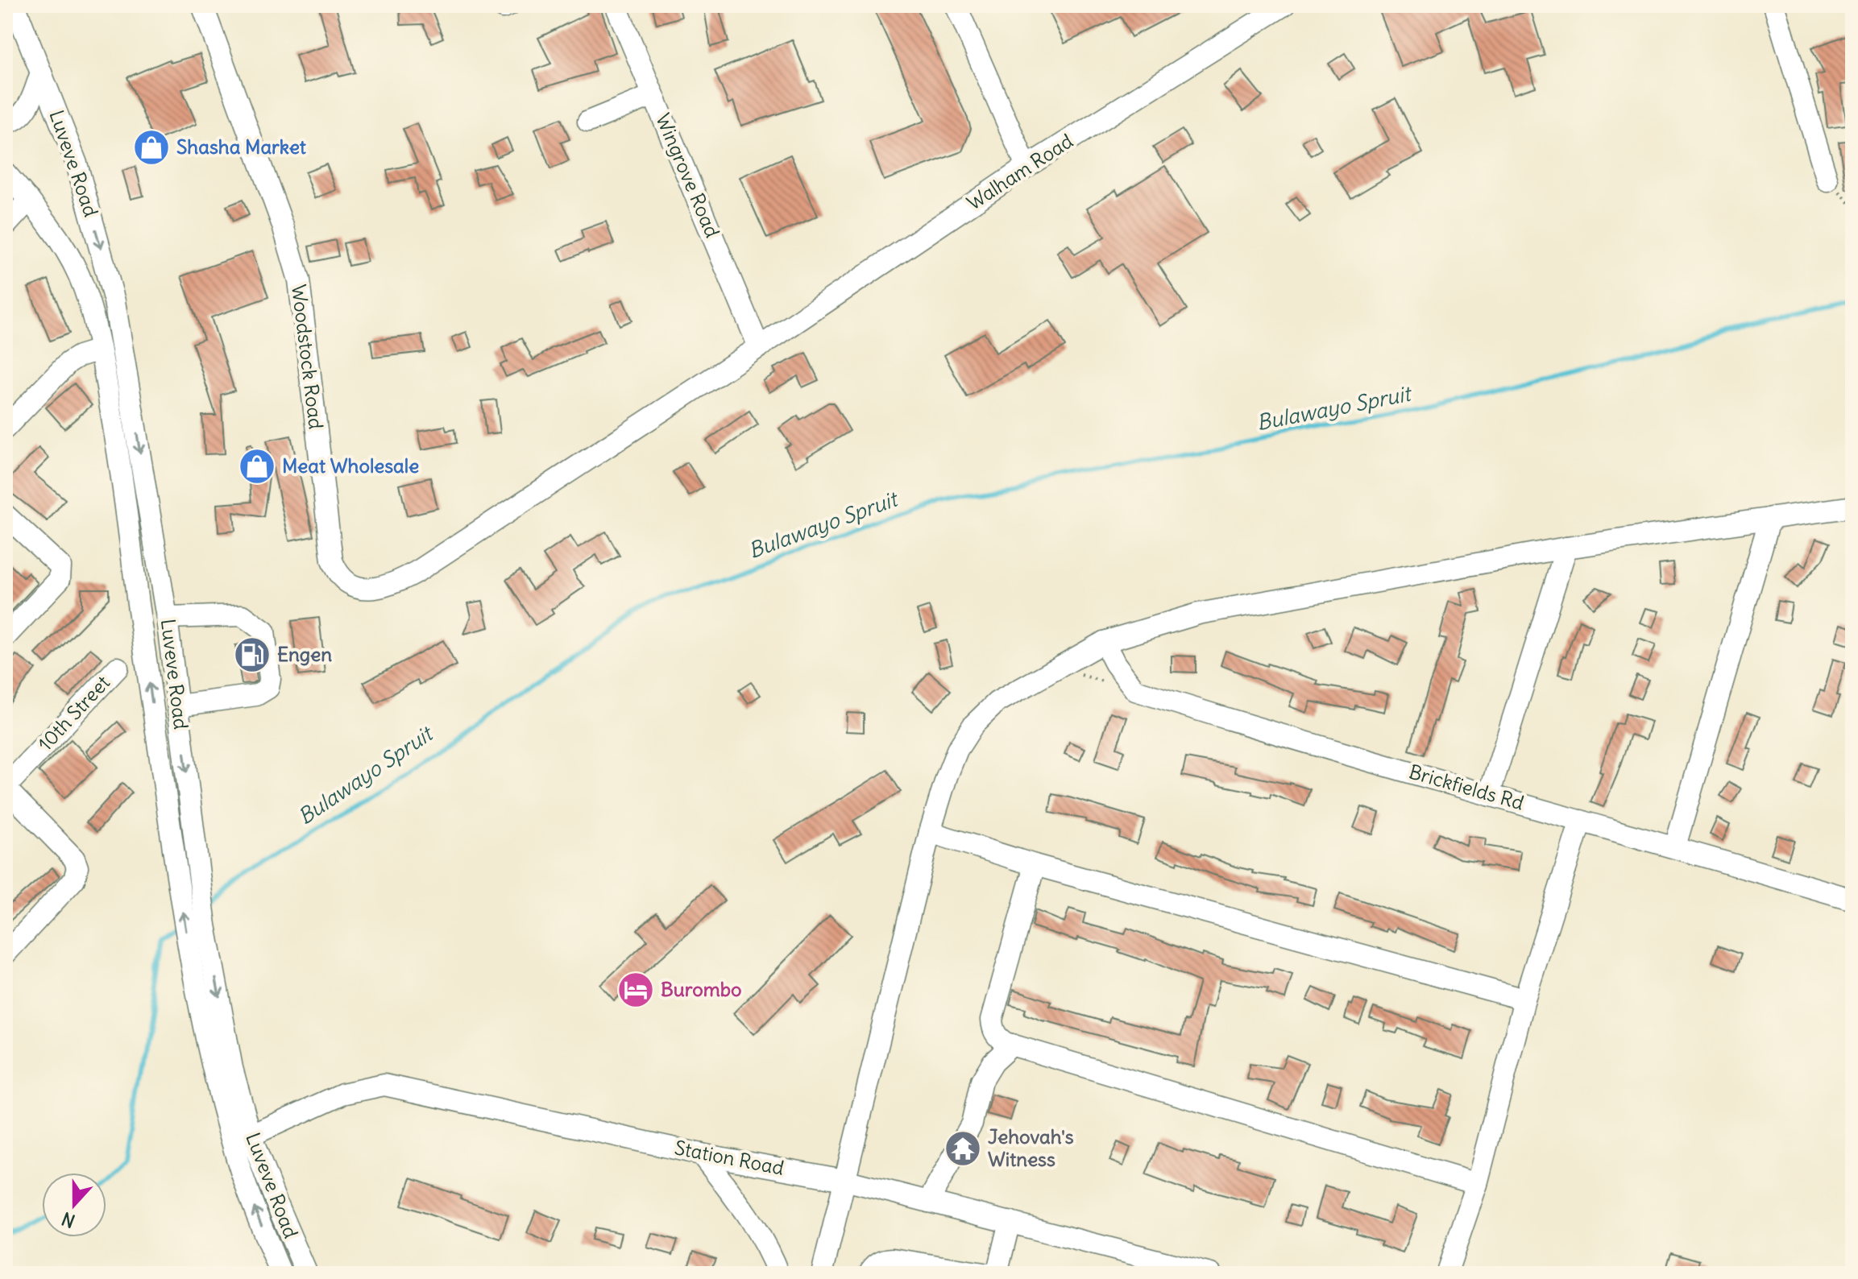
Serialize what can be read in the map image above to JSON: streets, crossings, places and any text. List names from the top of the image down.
{
  "streets": {
    "street": [
      "Luveve Road",
      "Walham Road",
      "Wingrove Road",
      "Woodstock Road",
      "10th Street",
      "Brickfields Rd",
      "Station Road"
    ]
  },
  "crossings": [
    ["Luveve Road", "Station Road"],
    ["Walham Road", "Wingrove Road"],
    ["Walham Road", "Woodstock Road"],
    ["Wingrove Road", "Woodstock Road"]
  ],
  "water": ["Bulawayo Spruit"],
  "places": {
    "shop": ["Shasha Market", "Meat Wholesale"],
    "fuel station": ["Engen"],
    "hotel": ["Burombo"],
    "temple": ["Jehovah's Witness"]
  },
  "north": "bottom"
}
